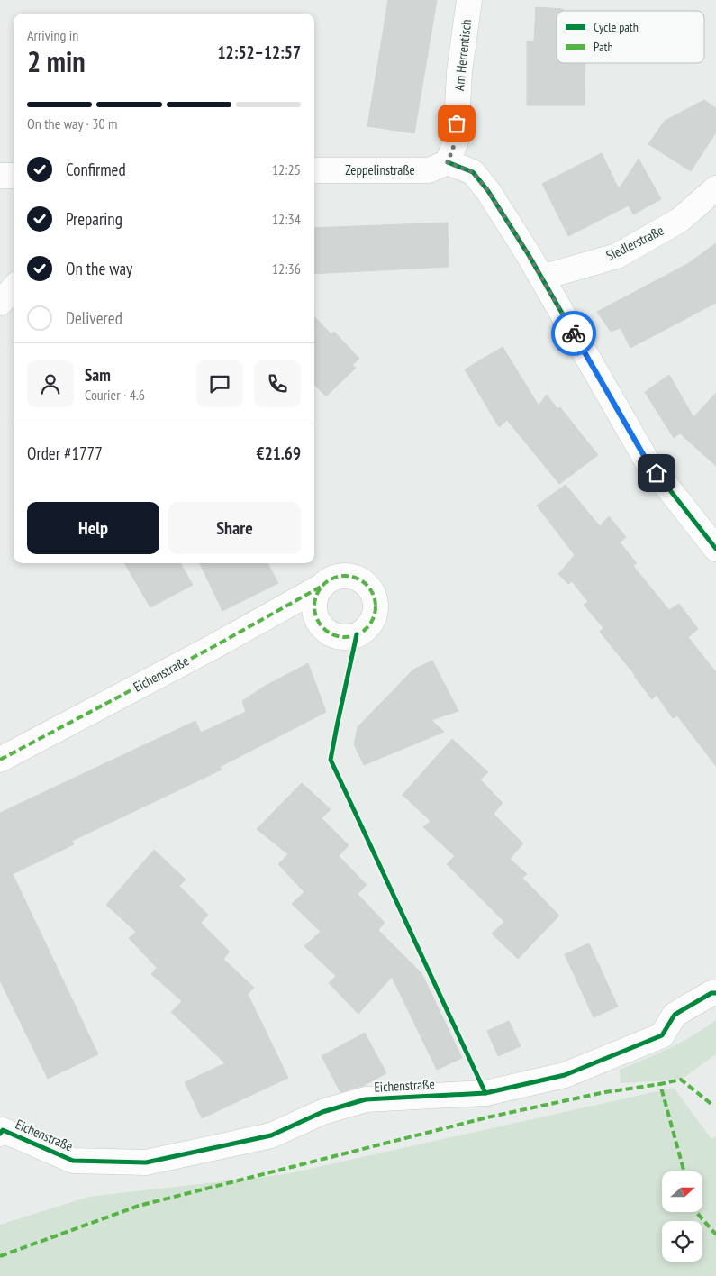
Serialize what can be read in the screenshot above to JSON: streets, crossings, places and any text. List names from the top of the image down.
{
  "streets": {
    "street": [
      "Am Herrentisch",
      "Zeppelinstraße",
      "Siedlerstraße",
      "Eichenstraße"
    ]
  },
  "crossings": [
    ["Am Herrentisch", "Zeppelinstraße"]
  ],
  "legend": ["Cycle path", "Path"],
  "north": "right",
  "page": {
    "heading": ["2 min", "Arriving in", "12:52–12:57"],
    "panel": [
      "Sam",
      "Courier · 4.6",
      "Order #1777",
      "€21.69"
    ],
    "bar": "On the way · 30 m",
    "list": [
      ["Confirmed", "12:25"],
      ["Preparing", "12:34"],
      ["On the way", "12:36"],
      "Delivered"
    ],
    "buttons": ["Help", "Share"]
  }
}
